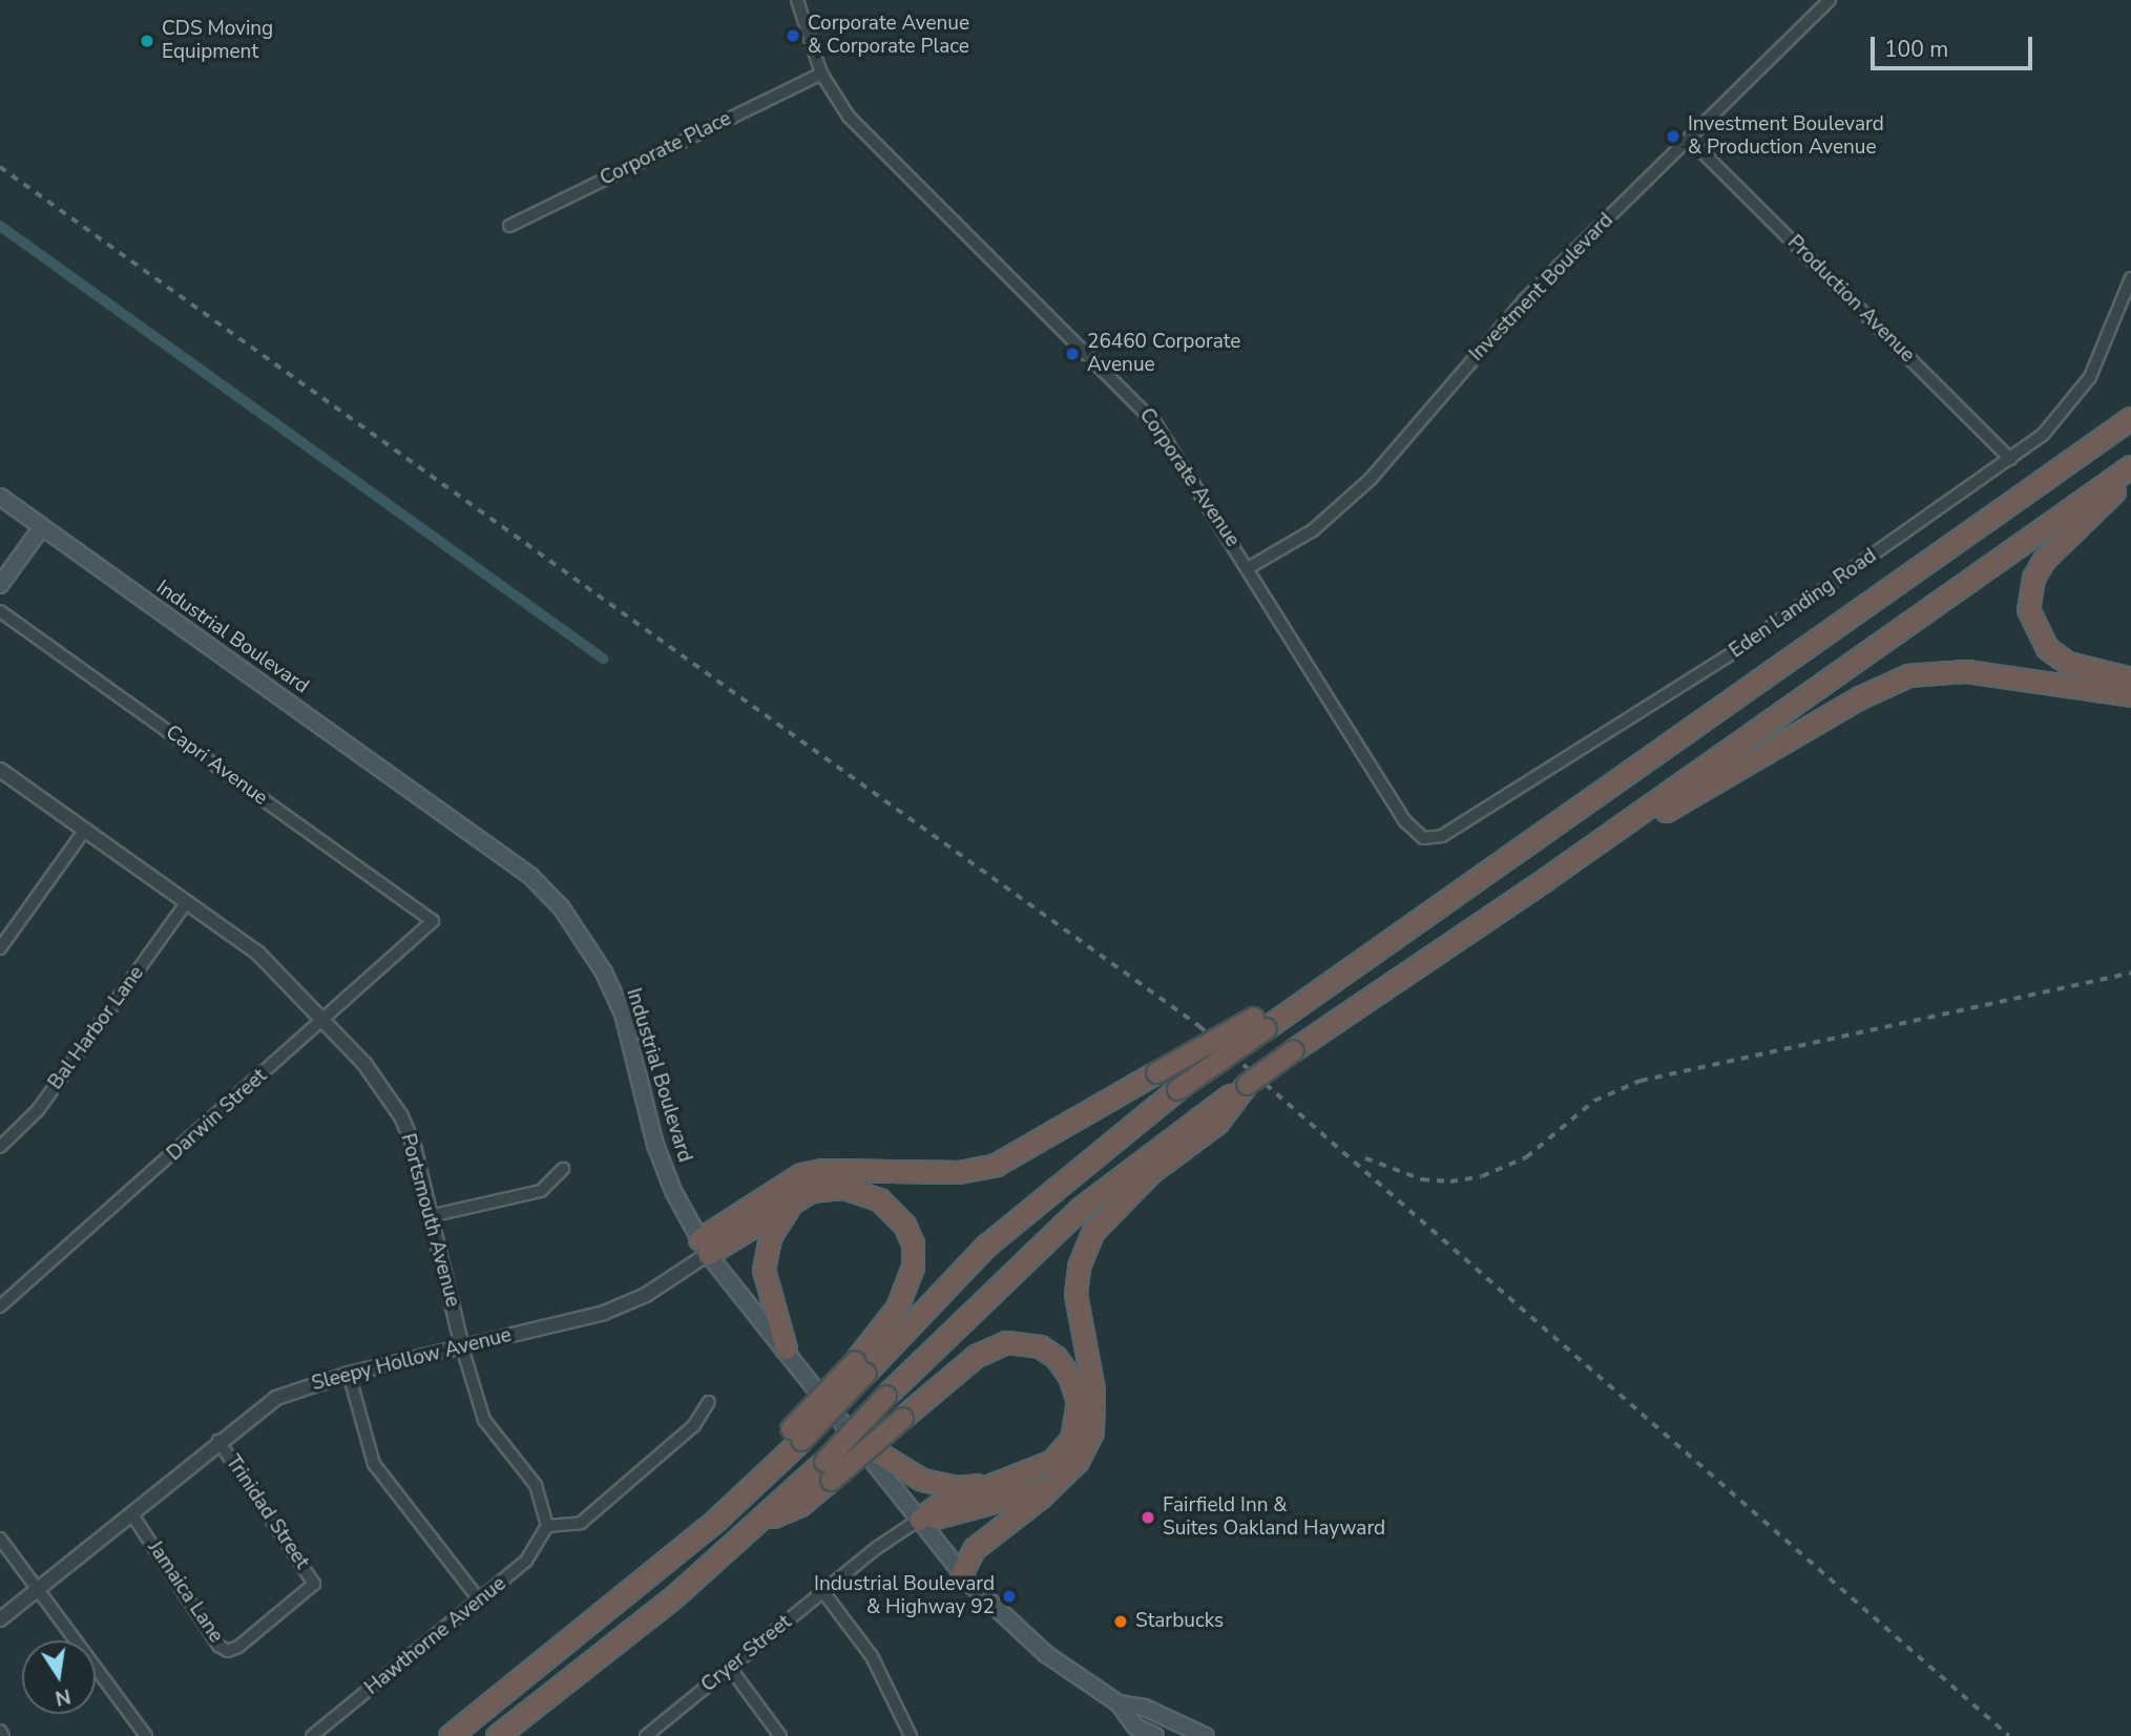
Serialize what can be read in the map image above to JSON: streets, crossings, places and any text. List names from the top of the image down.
{
  "streets": {
    "main road": ["Industrial Boulevard"],
    "street": [
      "Corporate Place",
      "Investment Boulevard",
      "Production Avenue",
      "Corporate Avenue",
      "Eden Landing Road",
      "Capri Avenue",
      "Bal Harbor Lane",
      "Darwin Street",
      "Portsmouth Avenue",
      "Sleepy Hollow Avenue",
      "Trinidad Street",
      "Jamaica Lane",
      "Hawthorne Avenue",
      "Cryer Street"
    ]
  },
  "crossings": [
    ["Corporate Place", "Corporate Avenue"],
    ["Investment Boulevard", "Production Avenue"],
    ["Investment Boulevard", "Corporate Avenue"],
    ["Production Avenue", "Eden Landing Road"],
    ["Corporate Avenue", "Eden Landing Road"],
    ["Industrial Boulevard", "Sleepy Hollow Avenue"],
    ["Industrial Boulevard", "Cryer Street"],
    ["Capri Avenue", "Darwin Street"],
    ["Bal Harbor Lane", "Portsmouth Avenue"],
    ["Darwin Street", "Portsmouth Avenue"],
    ["Portsmouth Avenue", "Sleepy Hollow Avenue"],
    ["Portsmouth Avenue", "Hawthorne Avenue"],
    ["Sleepy Hollow Avenue", "Trinidad Street"],
    ["Sleepy Hollow Avenue", "Jamaica Lane"],
    ["Trinidad Street", "Jamaica Lane"]
  ],
  "places": [
    "Corporate Avenue & Corporate Place",
    "CDS Moving Equipment",
    "Investment Boulevard & Production Avenue",
    "26460 Corporate Avenue",
    "Fairfield Inn & Suites Oakland Hayward",
    "Industrial Boulevard & Highway 92",
    "Starbucks"
  ],
  "scale_bar": "100 m",
  "north": "bottom"
}
